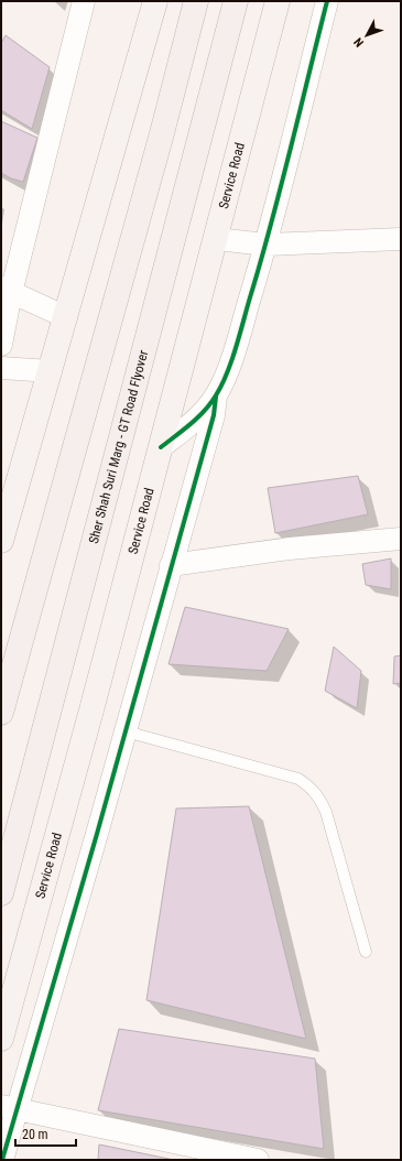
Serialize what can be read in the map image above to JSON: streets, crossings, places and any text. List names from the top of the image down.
{
  "streets": {
    "highway": ["Sher Shah Suri Marg - GT Road Flyover"],
    "main road": ["Service Road"]
  },
  "scale_bar": "20 m",
  "north": "bottom left"
}
